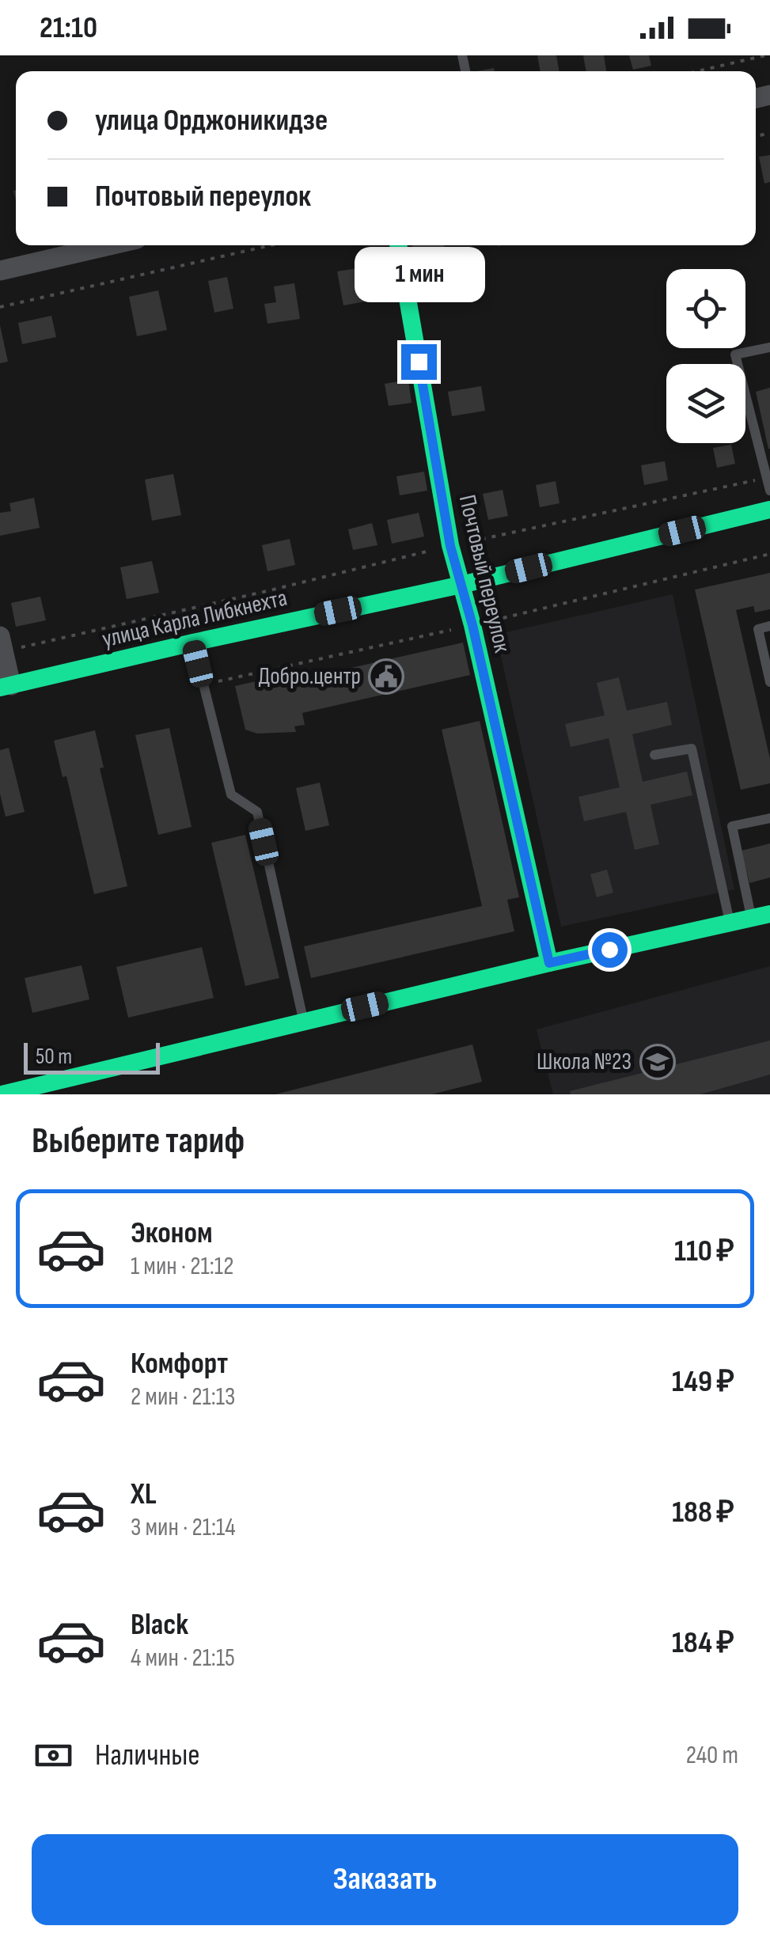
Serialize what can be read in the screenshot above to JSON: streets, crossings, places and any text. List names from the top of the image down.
{
  "streets": {
    "street": ["Почтовый переулок", "улица Карла Либкнехта"]
  },
  "crossings": [
    ["Почтовый переулок", "улица Карла Либкнехта"]
  ],
  "places": {
    "public building": ["Добро.центр"],
    "school or university": ["Школа №23"]
  },
  "scale_bar": "50 m",
  "page": {
    "status": "21:10",
    "banner": ["улица Орджоникидзе", "Почтовый переулок"],
    "bubble": "1 мин",
    "scale": "50 m",
    "heading": "Выберите тариф",
    "list": [
      {
        "name": "Эконом",
        "note": "1 мин · 21:12",
        "value": "110 ₽"
      },
      {
        "name": "Комфорт",
        "note": "2 мин · 21:13",
        "value": "149 ₽"
      },
      {
        "name": "XL",
        "note": "3 мин · 21:14",
        "value": "188 ₽"
      },
      {
        "name": "Black",
        "note": "4 мин · 21:15",
        "value": "184 ₽"
      }
    ],
    "pay": ["Наличные", "240 m"],
    "buttons": "Заказать"
  }
}
